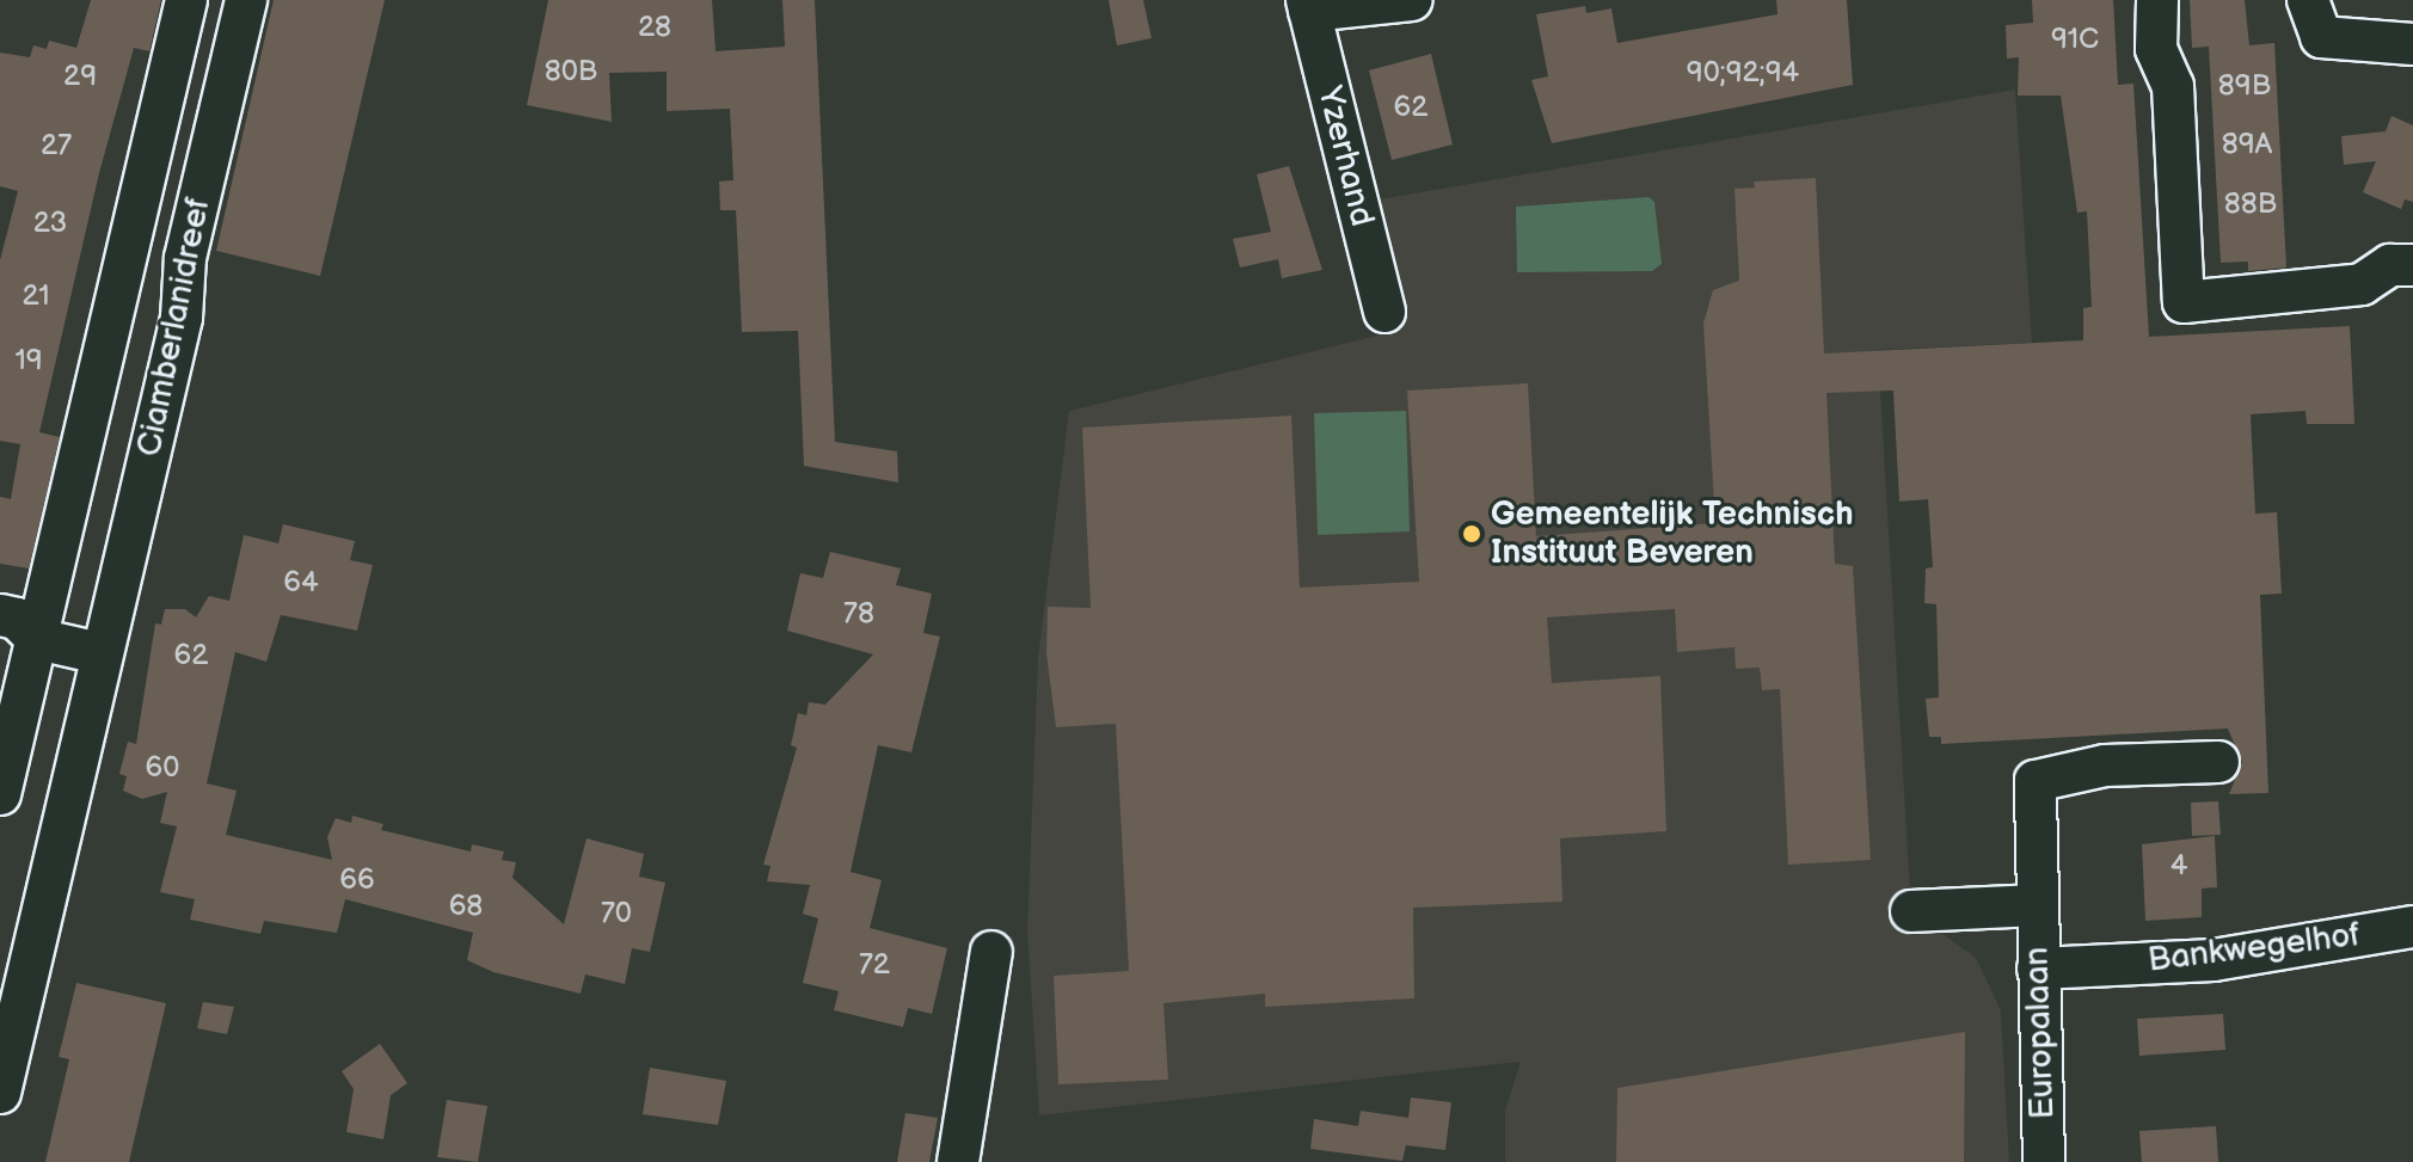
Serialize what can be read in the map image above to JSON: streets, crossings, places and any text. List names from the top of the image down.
{
  "streets": {
    "street": [
      "Yzerhand",
      "Ciamberlanidreef",
      "Bankwegelhof",
      "Europalaan"
    ]
  },
  "crossings": [
    ["Bankwegelhof", "Europalaan"]
  ],
  "places": ["Gemeentelijk Technisch Instituut Beveren"],
  "house_numbers": [
    "28",
    "91C",
    "80B",
    "90;92;94",
    "29",
    "89B",
    "62",
    "89A",
    "27",
    "88B",
    "23",
    "21",
    "19",
    "64",
    "78",
    "62",
    "60",
    "4",
    "66",
    "68",
    "70",
    "72"
  ]
}
